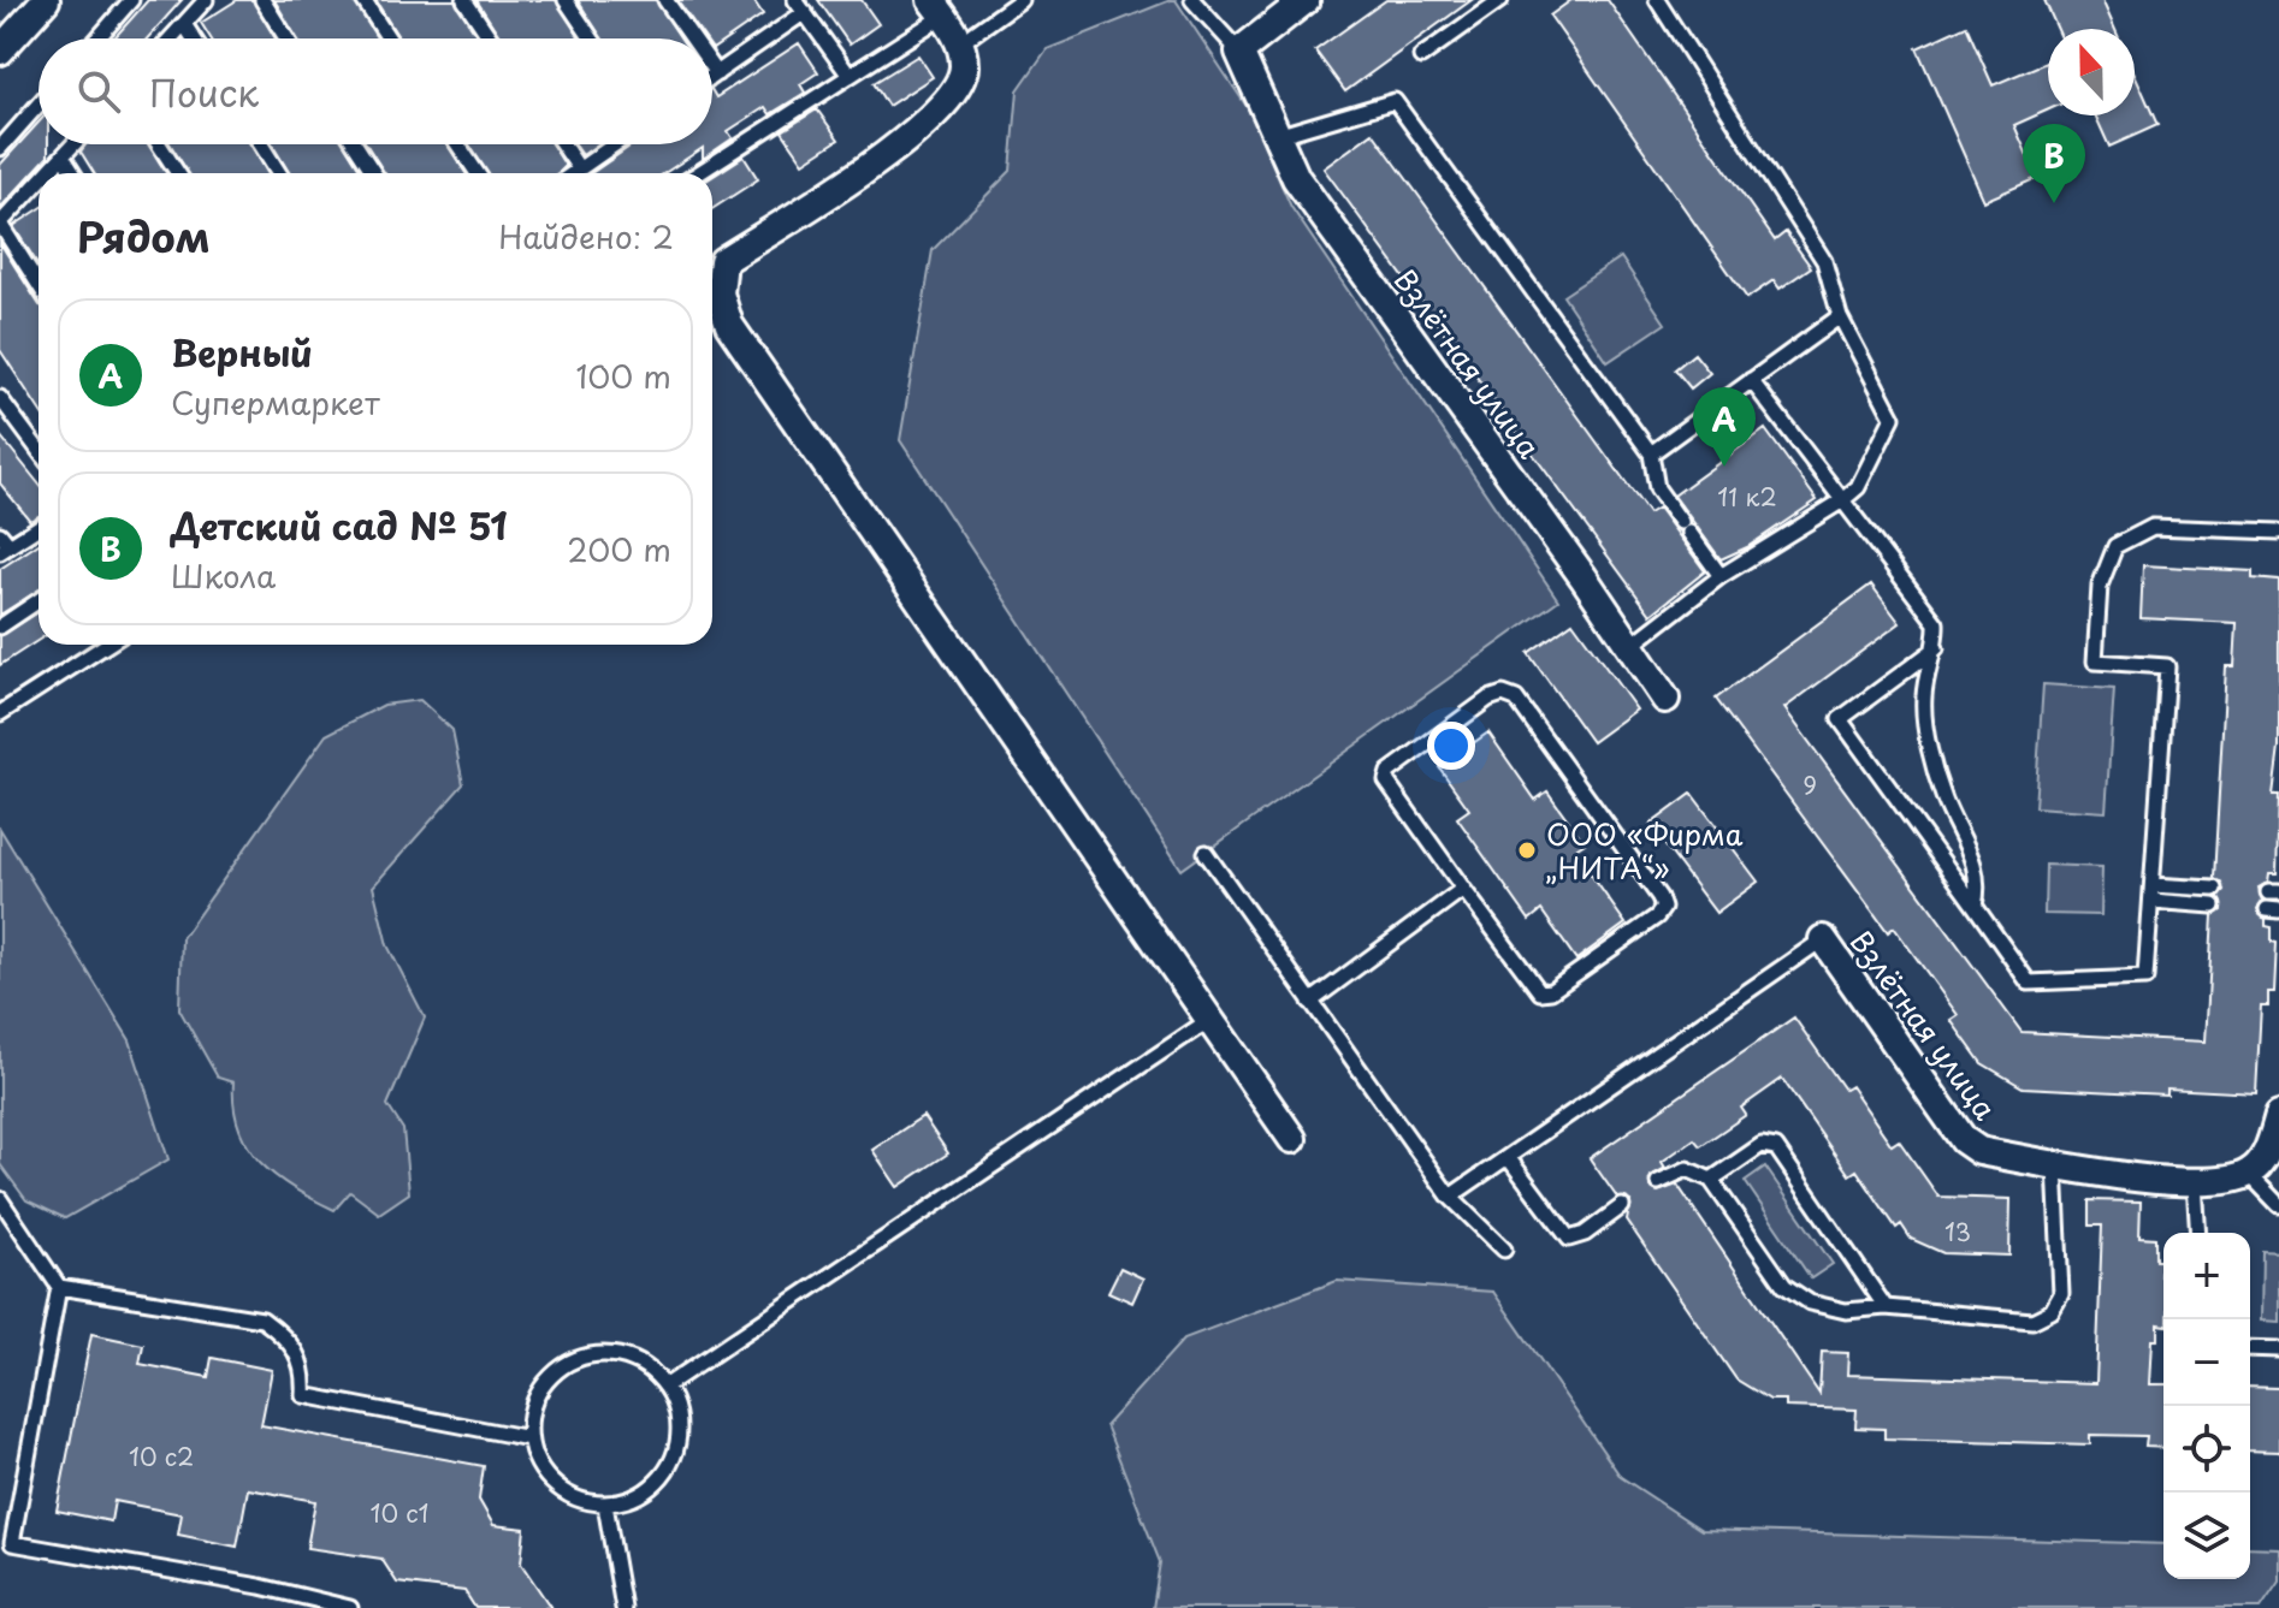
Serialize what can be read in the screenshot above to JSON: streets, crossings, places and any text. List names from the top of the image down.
{
  "streets": {
    "street": ["Взлётная улица"]
  },
  "places": ["ООО «Фирма „НИТА“»"],
  "house_numbers": [
    "11 к2",
    "9",
    "13",
    "10 с2",
    "10 с1"
  ],
  "north": "top",
  "page": {
    "search": "Поиск",
    "pins": ["B", "A"],
    "heading": ["Рядом", "Найдено: 2"],
    "list": [
      {
        "mark": "A",
        "name": "Верный",
        "note": "Супермаркет",
        "value": "100 m"
      },
      {
        "mark": "B",
        "name": "Детский сад № 51",
        "note": "Школа",
        "value": "200 m"
      }
    ],
    "map_buttons": ["+", "−"]
  }
}
